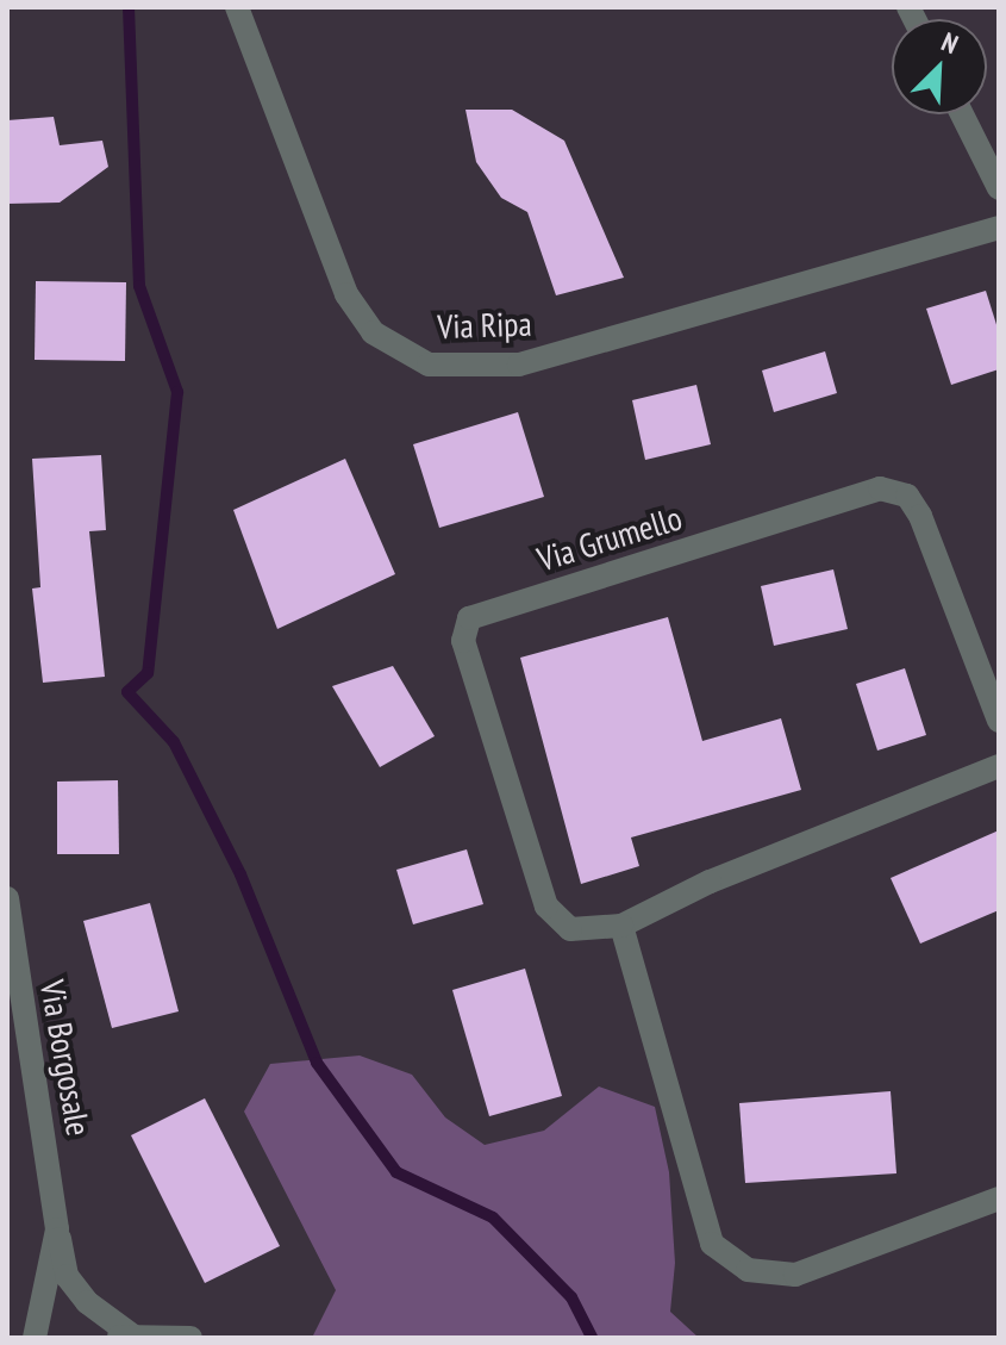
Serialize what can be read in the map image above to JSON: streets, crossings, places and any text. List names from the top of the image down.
{
  "streets": {
    "street": ["Via Ripa", "Via Grumello", "Via Borgosale"]
  },
  "north": "top right"
}
